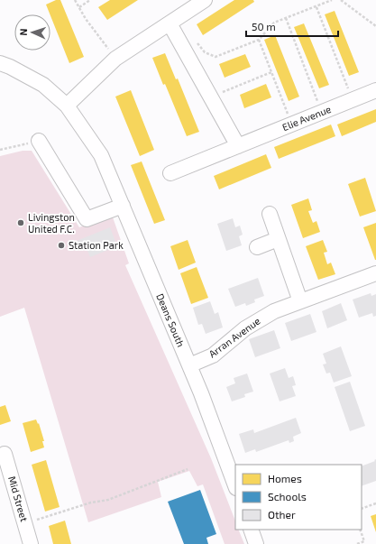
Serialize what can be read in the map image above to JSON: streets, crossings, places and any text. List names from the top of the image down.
{
  "streets": {
    "street": [
      "Elie Avenue",
      "Deans South",
      "Arran Avenue",
      "Mid Street"
    ]
  },
  "crossings": [
    ["Deans South", "Arran Avenue"]
  ],
  "places": ["Livingston United F.C.", "Station Park"],
  "legend": ["Homes", "Schools", "Other"],
  "scale_bar": "50 m",
  "north": "left"
}
